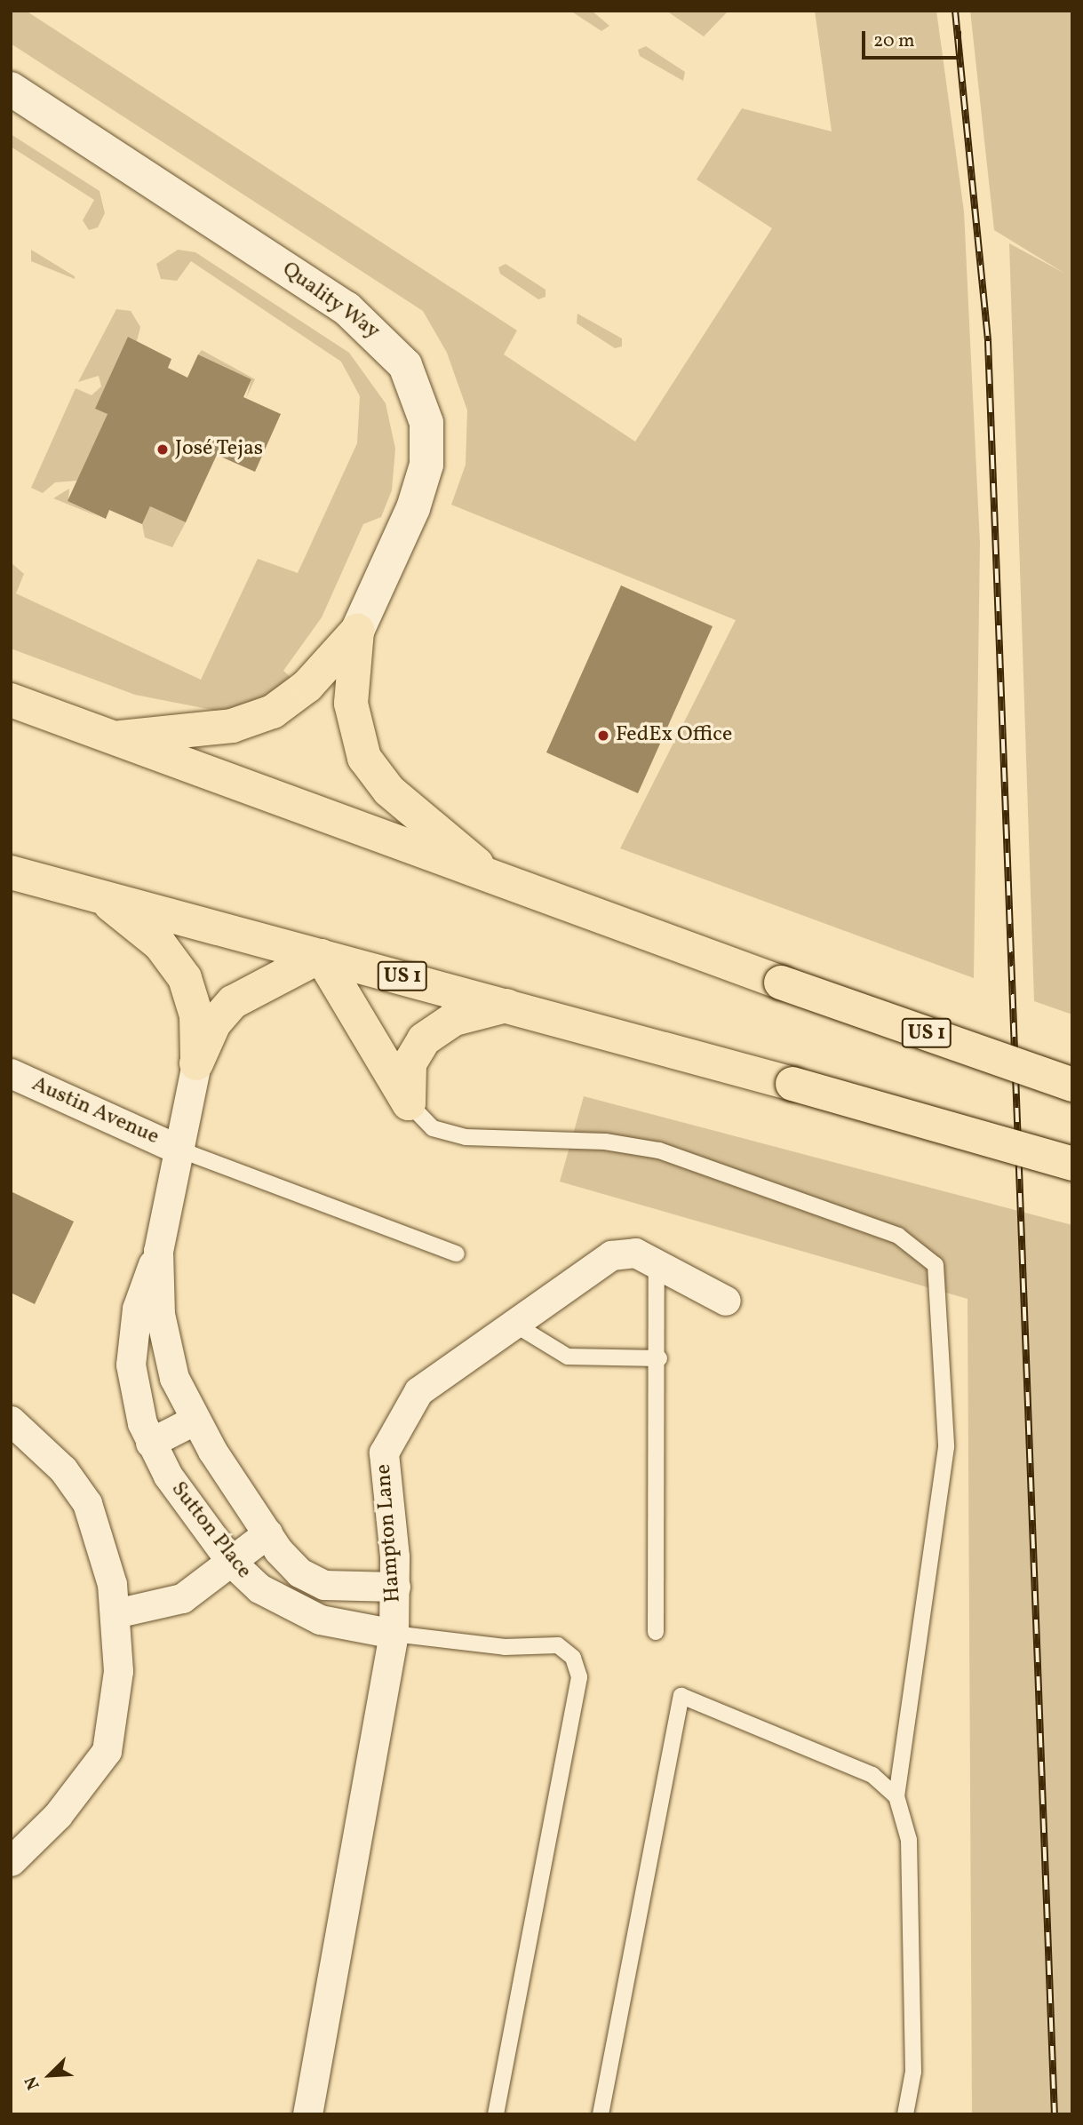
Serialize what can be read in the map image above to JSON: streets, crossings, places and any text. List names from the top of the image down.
{
  "streets": {
    "highway": ["US 1"],
    "street": [
      "Quality Way",
      "Austin Avenue",
      "Sutton Place",
      "Hampton Lane"
    ]
  },
  "crossings": [
    ["Austin Avenue", "Sutton Place"],
    ["Sutton Place", "Hampton Lane"]
  ],
  "places": ["José Tejas", "FedEx Office"],
  "scale_bar": "20 m",
  "north": "bottom left"
}
